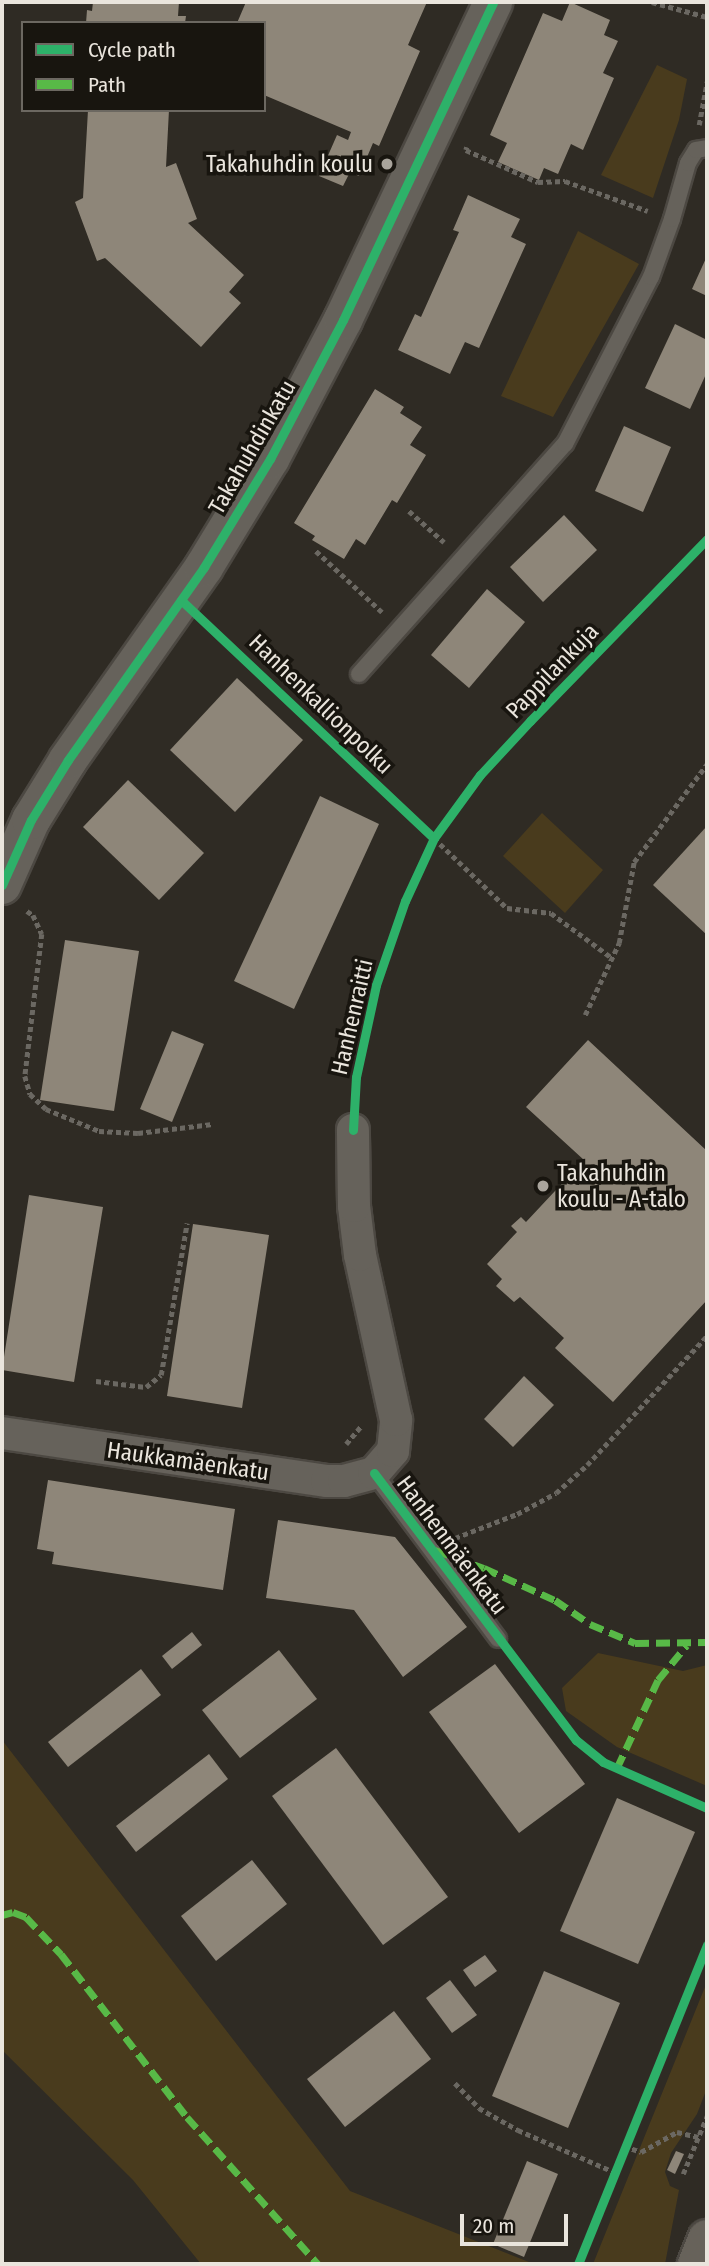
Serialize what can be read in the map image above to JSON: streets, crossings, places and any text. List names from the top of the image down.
{
  "streets": {
    "street": ["Takahuhdinkatu", "Haukkamäenkatu", "Hanhenmäenkatu"],
    "cycle path": ["Pappilankuja", "Hanhenkallionpolku"]
  },
  "crossings": [
    ["Haukkamäenkatu", "Hanhenmäenkatu"]
  ],
  "places": ["Takahuhdin koulu", "Takahuhdin koulu - A-talo"],
  "legend": ["Cycle path", "Path"],
  "scale_bar": "20 m"
}
